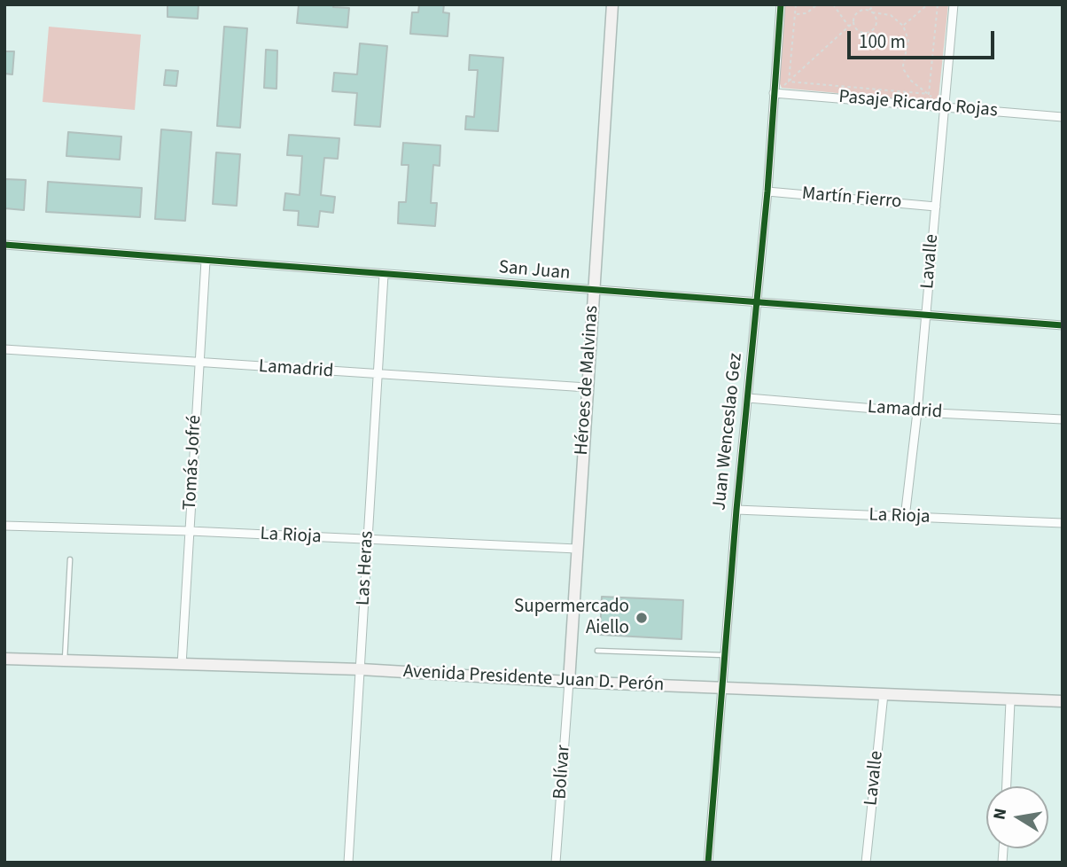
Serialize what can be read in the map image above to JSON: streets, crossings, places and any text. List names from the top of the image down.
{
  "streets": {
    "main road": ["Héroes de Malvinas", "Avenida Presidente Juan D. Perón"],
    "street": [
      "Pasaje Ricardo Rojas",
      "Martín Fierro",
      "Lavalle",
      "San Juan",
      "Lamadrid",
      "Juan Wenceslao Gez",
      "Tomás Jofré",
      "La Rioja",
      "Las Heras",
      "Bolívar"
    ]
  },
  "crossings": [
    ["Pasaje Ricardo Rojas", "Lavalle"],
    ["Pasaje Ricardo Rojas", "Juan Wenceslao Gez"],
    ["Martín Fierro", "Lavalle"],
    ["Martín Fierro", "Juan Wenceslao Gez"],
    ["Lavalle", "San Juan"],
    ["Lavalle", "Lamadrid"],
    ["Lavalle", "La Rioja"],
    ["Lavalle", "Avenida Presidente Juan D. Perón"],
    ["San Juan", "Héroes de Malvinas"],
    ["San Juan", "Juan Wenceslao Gez"],
    ["San Juan", "Tomás Jofré"],
    ["San Juan", "Las Heras"],
    ["Lamadrid", "Héroes de Malvinas"],
    ["Lamadrid", "Juan Wenceslao Gez"],
    ["Lamadrid", "Tomás Jofré"],
    ["Lamadrid", "Las Heras"],
    ["Héroes de Malvinas", "La Rioja"],
    ["Héroes de Malvinas", "Avenida Presidente Juan D. Perón"],
    ["Héroes de Malvinas", "Bolívar"],
    ["Juan Wenceslao Gez", "La Rioja"],
    ["Juan Wenceslao Gez", "Avenida Presidente Juan D. Perón"],
    ["Tomás Jofré", "La Rioja"],
    ["Tomás Jofré", "Avenida Presidente Juan D. Perón"],
    ["La Rioja", "Las Heras"],
    ["Las Heras", "Avenida Presidente Juan D. Perón"],
    ["Avenida Presidente Juan D. Perón", "Bolívar"]
  ],
  "places": ["Supermercado Aiello"],
  "scale_bar": "100 m",
  "north": "left"
}
